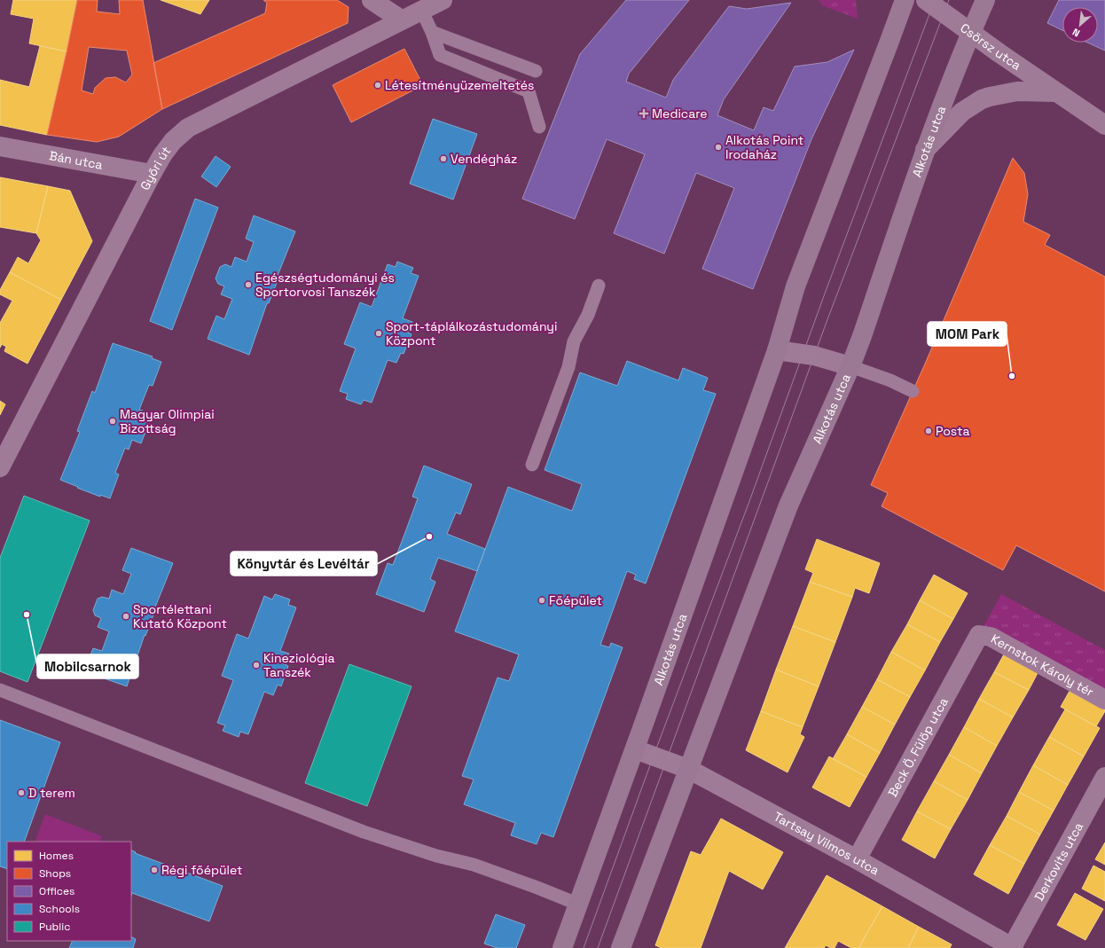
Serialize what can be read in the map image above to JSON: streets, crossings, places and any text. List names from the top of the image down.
{
  "streets": {
    "main road": ["Alkotás utca"],
    "street": [
      "Csörsz utca",
      "Bán utca",
      "Győri út",
      "Kernstok Károly tér",
      "Beck Ö. Fülöp utca",
      "Tartsay Vilmos utca",
      "Derkovits utca"
    ]
  },
  "crossings": [
    ["Csörsz utca", "Alkotás utca"],
    ["Alkotás utca", "Tartsay Vilmos utca"],
    ["Bán utca", "Győri út"],
    ["Kernstok Károly tér", "Beck Ö. Fülöp utca"],
    ["Beck Ö. Fülöp utca", "Tartsay Vilmos utca"],
    ["Tartsay Vilmos utca", "Derkovits utca"]
  ],
  "places": {
    "other": [
      "Létesítményüzemeltetés",
      "Alkotás Point Irodaház",
      "Vendégház",
      "Egészségtudományi és Sportorvosi Tanszék",
      "Sport-táplálkozástudományi Központ",
      "MOM Park",
      "Magyar Olimpiai Bizottság",
      "Posta",
      "Könyvtár és Levéltár",
      "Főépület",
      "Mobilcsarnok",
      "Sportélettani Kutató Központ",
      "Kineziológia Tanszék",
      "D terem",
      "Régi főépület"
    ],
    "health": ["Medicare"]
  },
  "legend": [
    "Homes",
    "Shops",
    "Offices",
    "Schools",
    "Public"
  ],
  "north": "bottom left"
}
